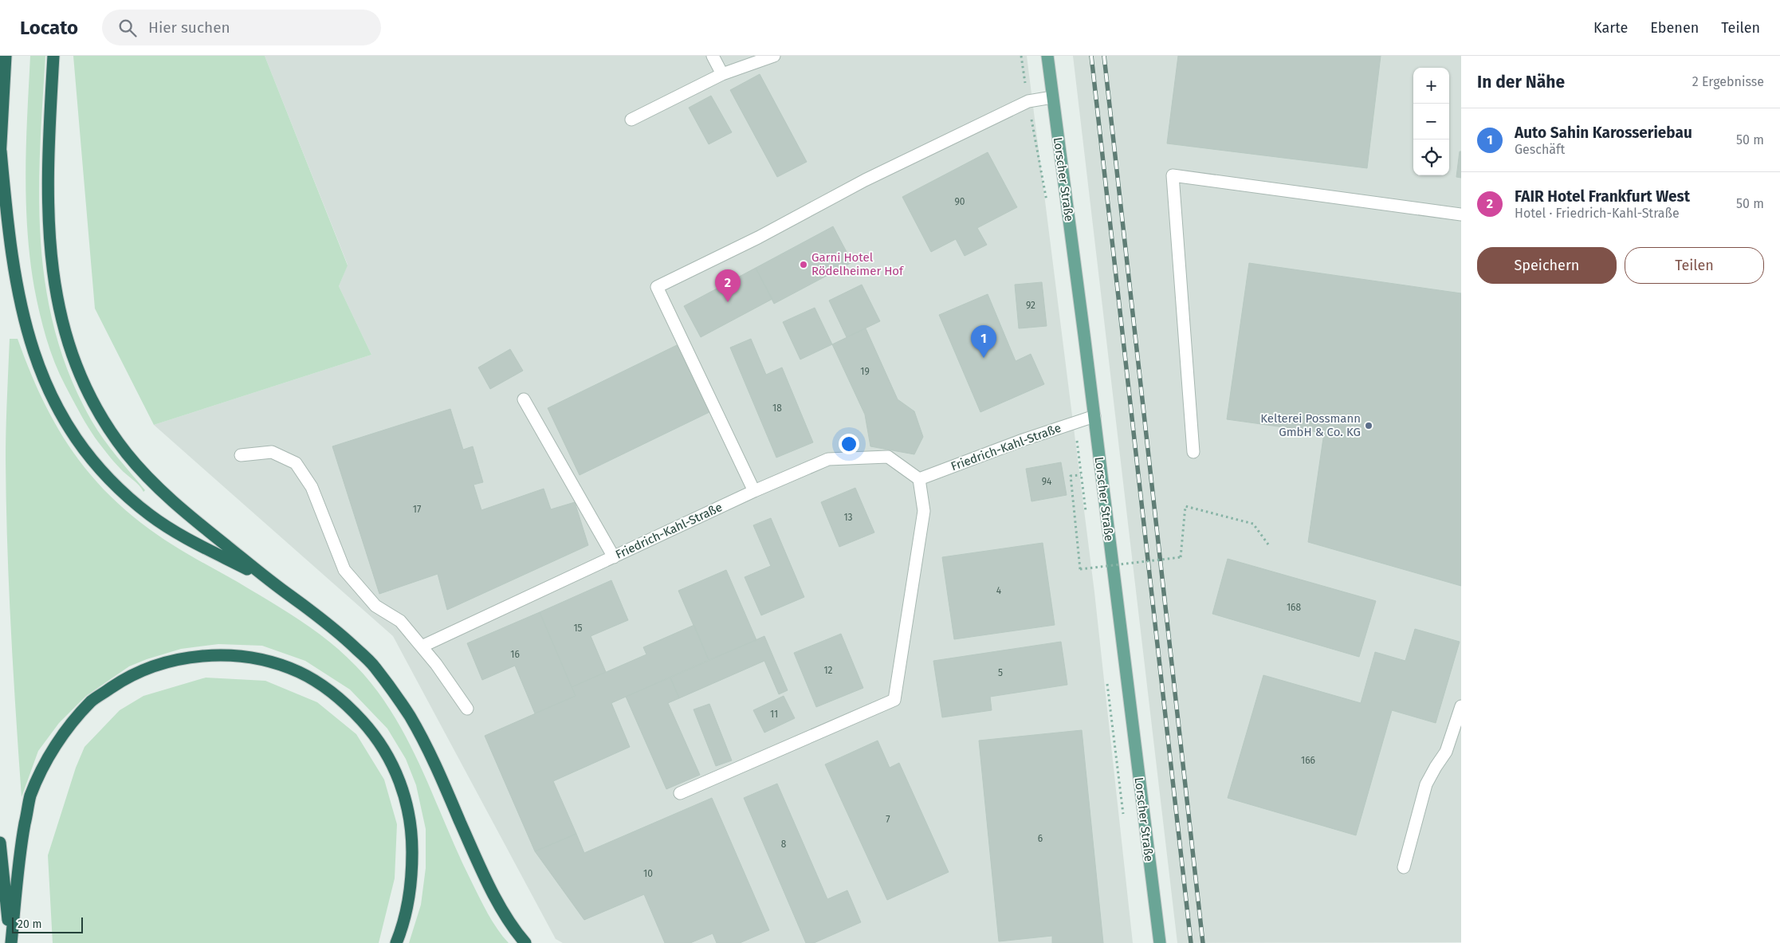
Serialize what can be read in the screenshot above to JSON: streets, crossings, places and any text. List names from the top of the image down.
{
  "streets": {
    "main road": ["Lorscher Straße"],
    "street": ["Friedrich-Kahl-Straße"]
  },
  "crossings": [
    ["Lorscher Straße", "Friedrich-Kahl-Straße"]
  ],
  "places": ["Garni Hotel Rödelheimer Hof", "Kelterei Possmann GmbH & Co. KG"],
  "house_numbers": [
    "90",
    "92",
    "19",
    "18",
    "94",
    "17",
    "13",
    "4",
    "168",
    "15",
    "16",
    "12",
    "5",
    "11",
    "166",
    "7",
    "6",
    "8",
    "10"
  ],
  "scale_bar": "20 m",
  "page": {
    "header": "Locato",
    "search": "Hier suchen",
    "nav": ["Karte", "Ebenen", "Teilen"],
    "heading": ["In der Nähe", "2 Ergebnisse"],
    "map_buttons": ["+", "−"],
    "list": [
      {
        "mark": "1",
        "name": "Auto Sahin Karosseriebau",
        "note": "Geschäft",
        "value": "50 m"
      },
      {
        "mark": "2",
        "name": "FAIR Hotel Frankfurt West",
        "note": "Hotel · Friedrich-Kahl-Straße",
        "value": "50 m"
      }
    ],
    "buttons": ["Speichern", "Teilen"],
    "pins": ["2", "1"],
    "scale": "20 m"
  }
}
